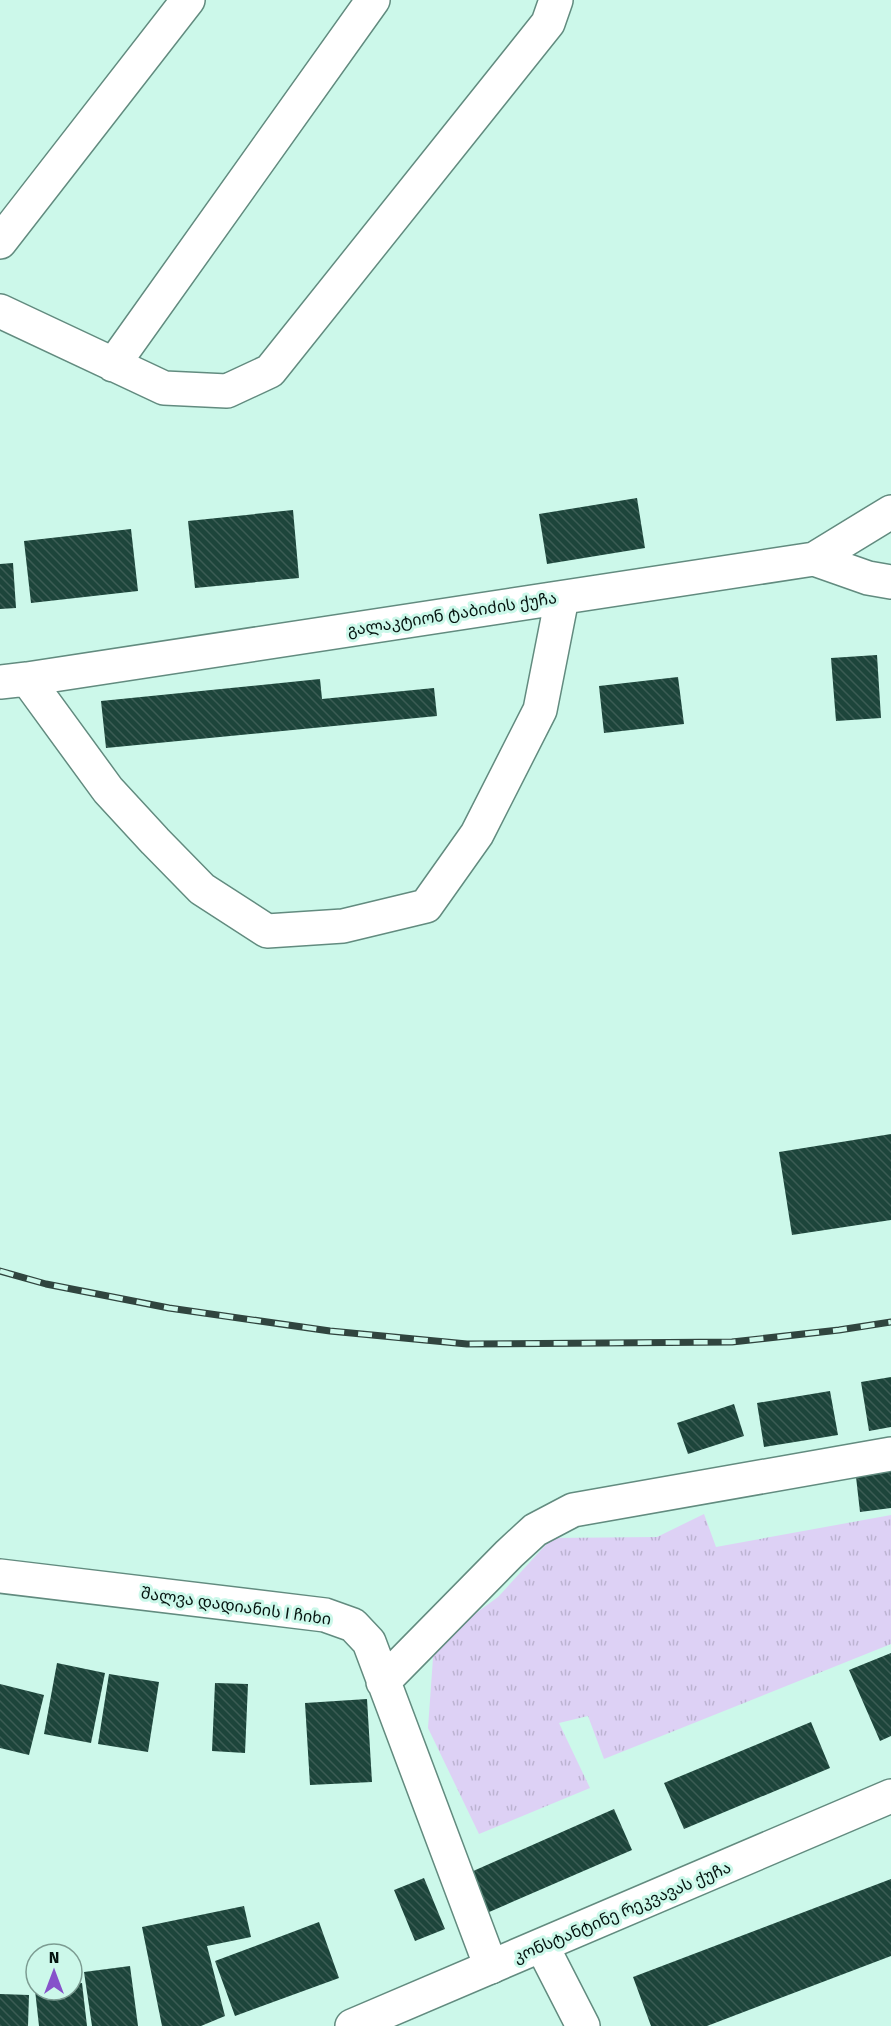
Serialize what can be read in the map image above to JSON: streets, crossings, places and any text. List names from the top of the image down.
{
  "streets": {
    "street": ["გალაკტიონ ტაბიძის ქუჩა", "შალვა დადიანის I ჩიხი", "კონსტანტინე რეკვავას ქუჩა"]
  },
  "crossings": [
    ["შალვა დადიანის I ჩიხი", "კონსტანტინე რეკვავას ქუჩა"]
  ],
  "north": "top"
}
